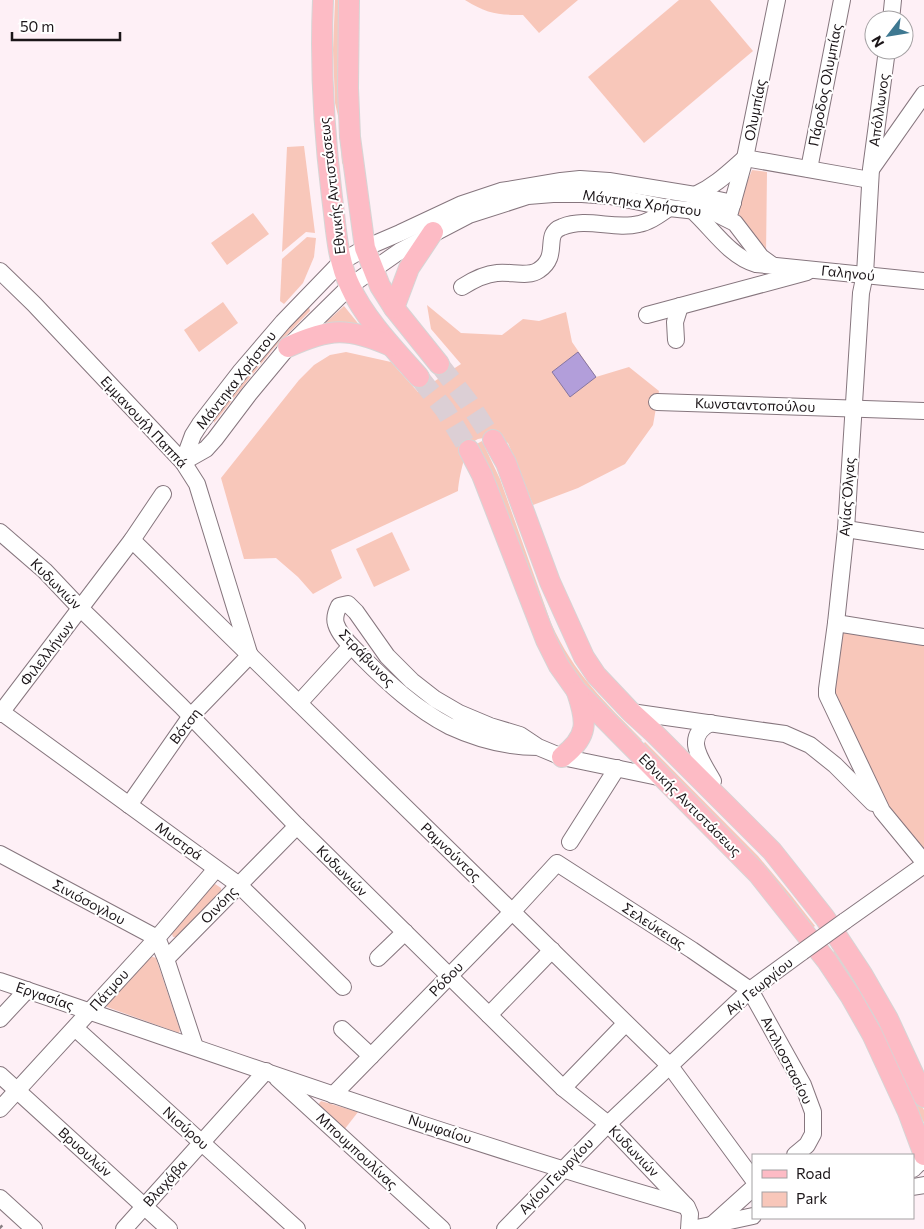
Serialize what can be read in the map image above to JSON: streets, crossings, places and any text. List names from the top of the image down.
{
  "streets": {
    "main road": ["Εθνικής Αντιστάσεως"],
    "street": [
      "Πάροδος Ολυμπίας",
      "Ολυμπίας",
      "Απόλλωνος",
      "Μάντηκα Χρήστου",
      "Γαληνού",
      "Κωνσταντοπούλου",
      "Εμμανουήλ Παππά",
      "Αγίας Όλγας",
      "Κυδωνιών",
      "Φιλελλήνων",
      "Στράβωνος",
      "Βότση",
      "Μυστρά",
      "Ραμνούντος",
      "Σινιόσογλου",
      "Οινόης",
      "Σελεύκειας",
      "Ρόδου",
      "Αγ. Γεωργίου",
      "Πάτμου",
      "Εργασίας",
      "Αντλιοστασίου",
      "Νισύρου",
      "Νυμφαίου",
      "Μπουμπουλίνας",
      "Βρυουλών",
      "Αγίου Γεωργίου",
      "Βλαχάβα"
    ]
  },
  "crossings": [
    ["Ολυμπίας", "Μάντηκα Χρήστου"],
    ["Απόλλωνος", "Αγίας Όλγας"],
    ["Εθνικής Αντιστάσεως", "Μάντηκα Χρήστου"],
    ["Εθνικής Αντιστάσεως", "Αγίας Όλγας"],
    ["Εθνικής Αντιστάσεως", "Στράβωνος"],
    ["Μάντηκα Χρήστου", "Γαληνού"],
    ["Μάντηκα Χρήστου", "Εμμανουήλ Παππά"],
    ["Γαληνού", "Αγίας Όλγας"],
    ["Κωνσταντοπούλου", "Αγίας Όλγας"],
    ["Εμμανουήλ Παππά", "Βότση"],
    ["Εμμανουήλ Παππά", "Ραμνούντος"],
    ["Αγίας Όλγας", "Αγ. Γεωργίου"],
    ["Κυδωνιών", "Φιλελλήνων"],
    ["Κυδωνιών", "Βότση"],
    ["Κυδωνιών", "Οινόης"],
    ["Κυδωνιών", "Ρόδου"],
    ["Κυδωνιών", "Αγ. Γεωργίου"],
    ["Κυδωνιών", "Νυμφαίου"],
    ["Κυδωνιών", "Αγίου Γεωργίου"],
    ["Φιλελλήνων", "Μυστρά"],
    ["Φιλελλήνων", "Ραμνούντος"],
    ["Βότση", "Μυστρά"],
    ["Βότση", "Ραμνούντος"],
    ["Μυστρά", "Οινόης"],
    ["Μυστρά", "Πάτμου"],
    ["Ραμνούντος", "Ρόδου"],
    ["Ραμνούντος", "Αγ. Γεωργίου"],
    ["Σινιόσογλου", "Πάτμου"],
    ["Σελεύκειας", "Ρόδου"],
    ["Σελεύκειας", "Αγ. Γεωργίου"],
    ["Σελεύκειας", "Αντλιοστασίου"],
    ["Ρόδου", "Νυμφαίου"],
    ["Αγ. Γεωργίου", "Αντλιοστασίου"],
    ["Αγ. Γεωργίου", "Αγίου Γεωργίου"],
    ["Πάτμου", "Εργασίας"],
    ["Πάτμου", "Νισύρου"],
    ["Πάτμου", "Νυμφαίου"],
    ["Πάτμου", "Βρυουλών"],
    ["Εργασίας", "Νυμφαίου"],
    ["Νισύρου", "Βλαχάβα"],
    ["Νυμφαίου", "Μπουμπουλίνας"],
    ["Νυμφαίου", "Αγίου Γεωργίου"],
    ["Νυμφαίου", "Βλαχάβα"],
    ["Μπουμπουλίνας", "Βλαχάβα"],
    ["Βρυουλών", "Βλαχάβα"]
  ],
  "legend": ["Road", "Park"],
  "scale_bar": "50 m",
  "north": "bottom left"
}
